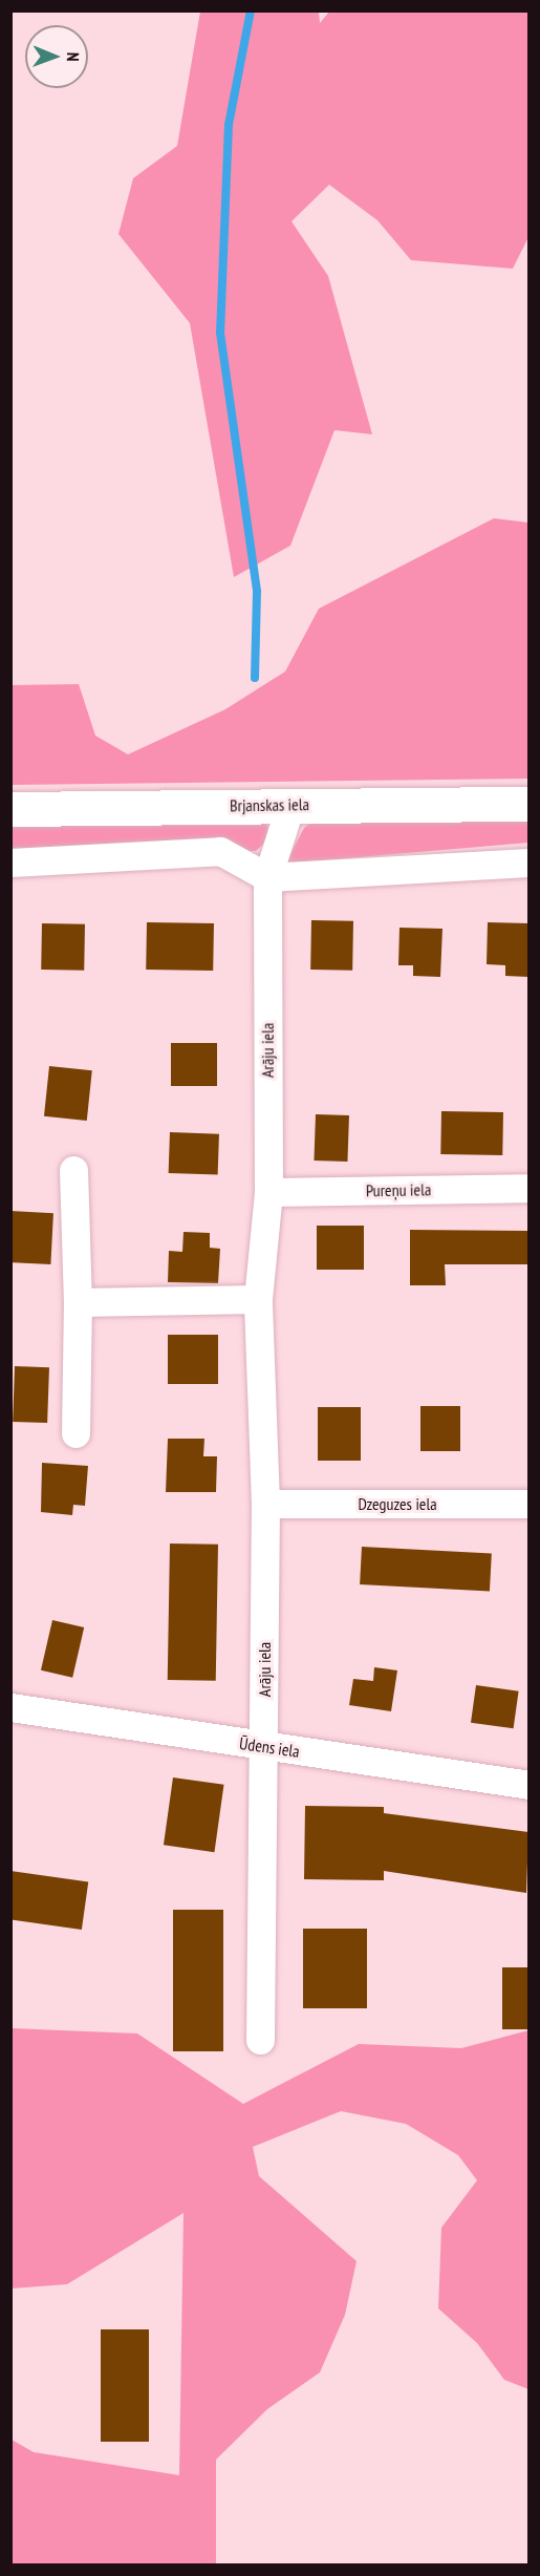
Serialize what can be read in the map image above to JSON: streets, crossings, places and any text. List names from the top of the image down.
{
  "streets": {
    "main road": ["Brjanskas iela"],
    "street": [
      "Arāju iela",
      "Pureņu iela",
      "Dzeguzes iela",
      "Ūdens iela"
    ]
  },
  "crossings": [
    ["Brjanskas iela", "Arāju iela"],
    ["Arāju iela", "Pureņu iela"],
    ["Arāju iela", "Dzeguzes iela"],
    ["Arāju iela", "Ūdens iela"]
  ],
  "north": "right"
}
